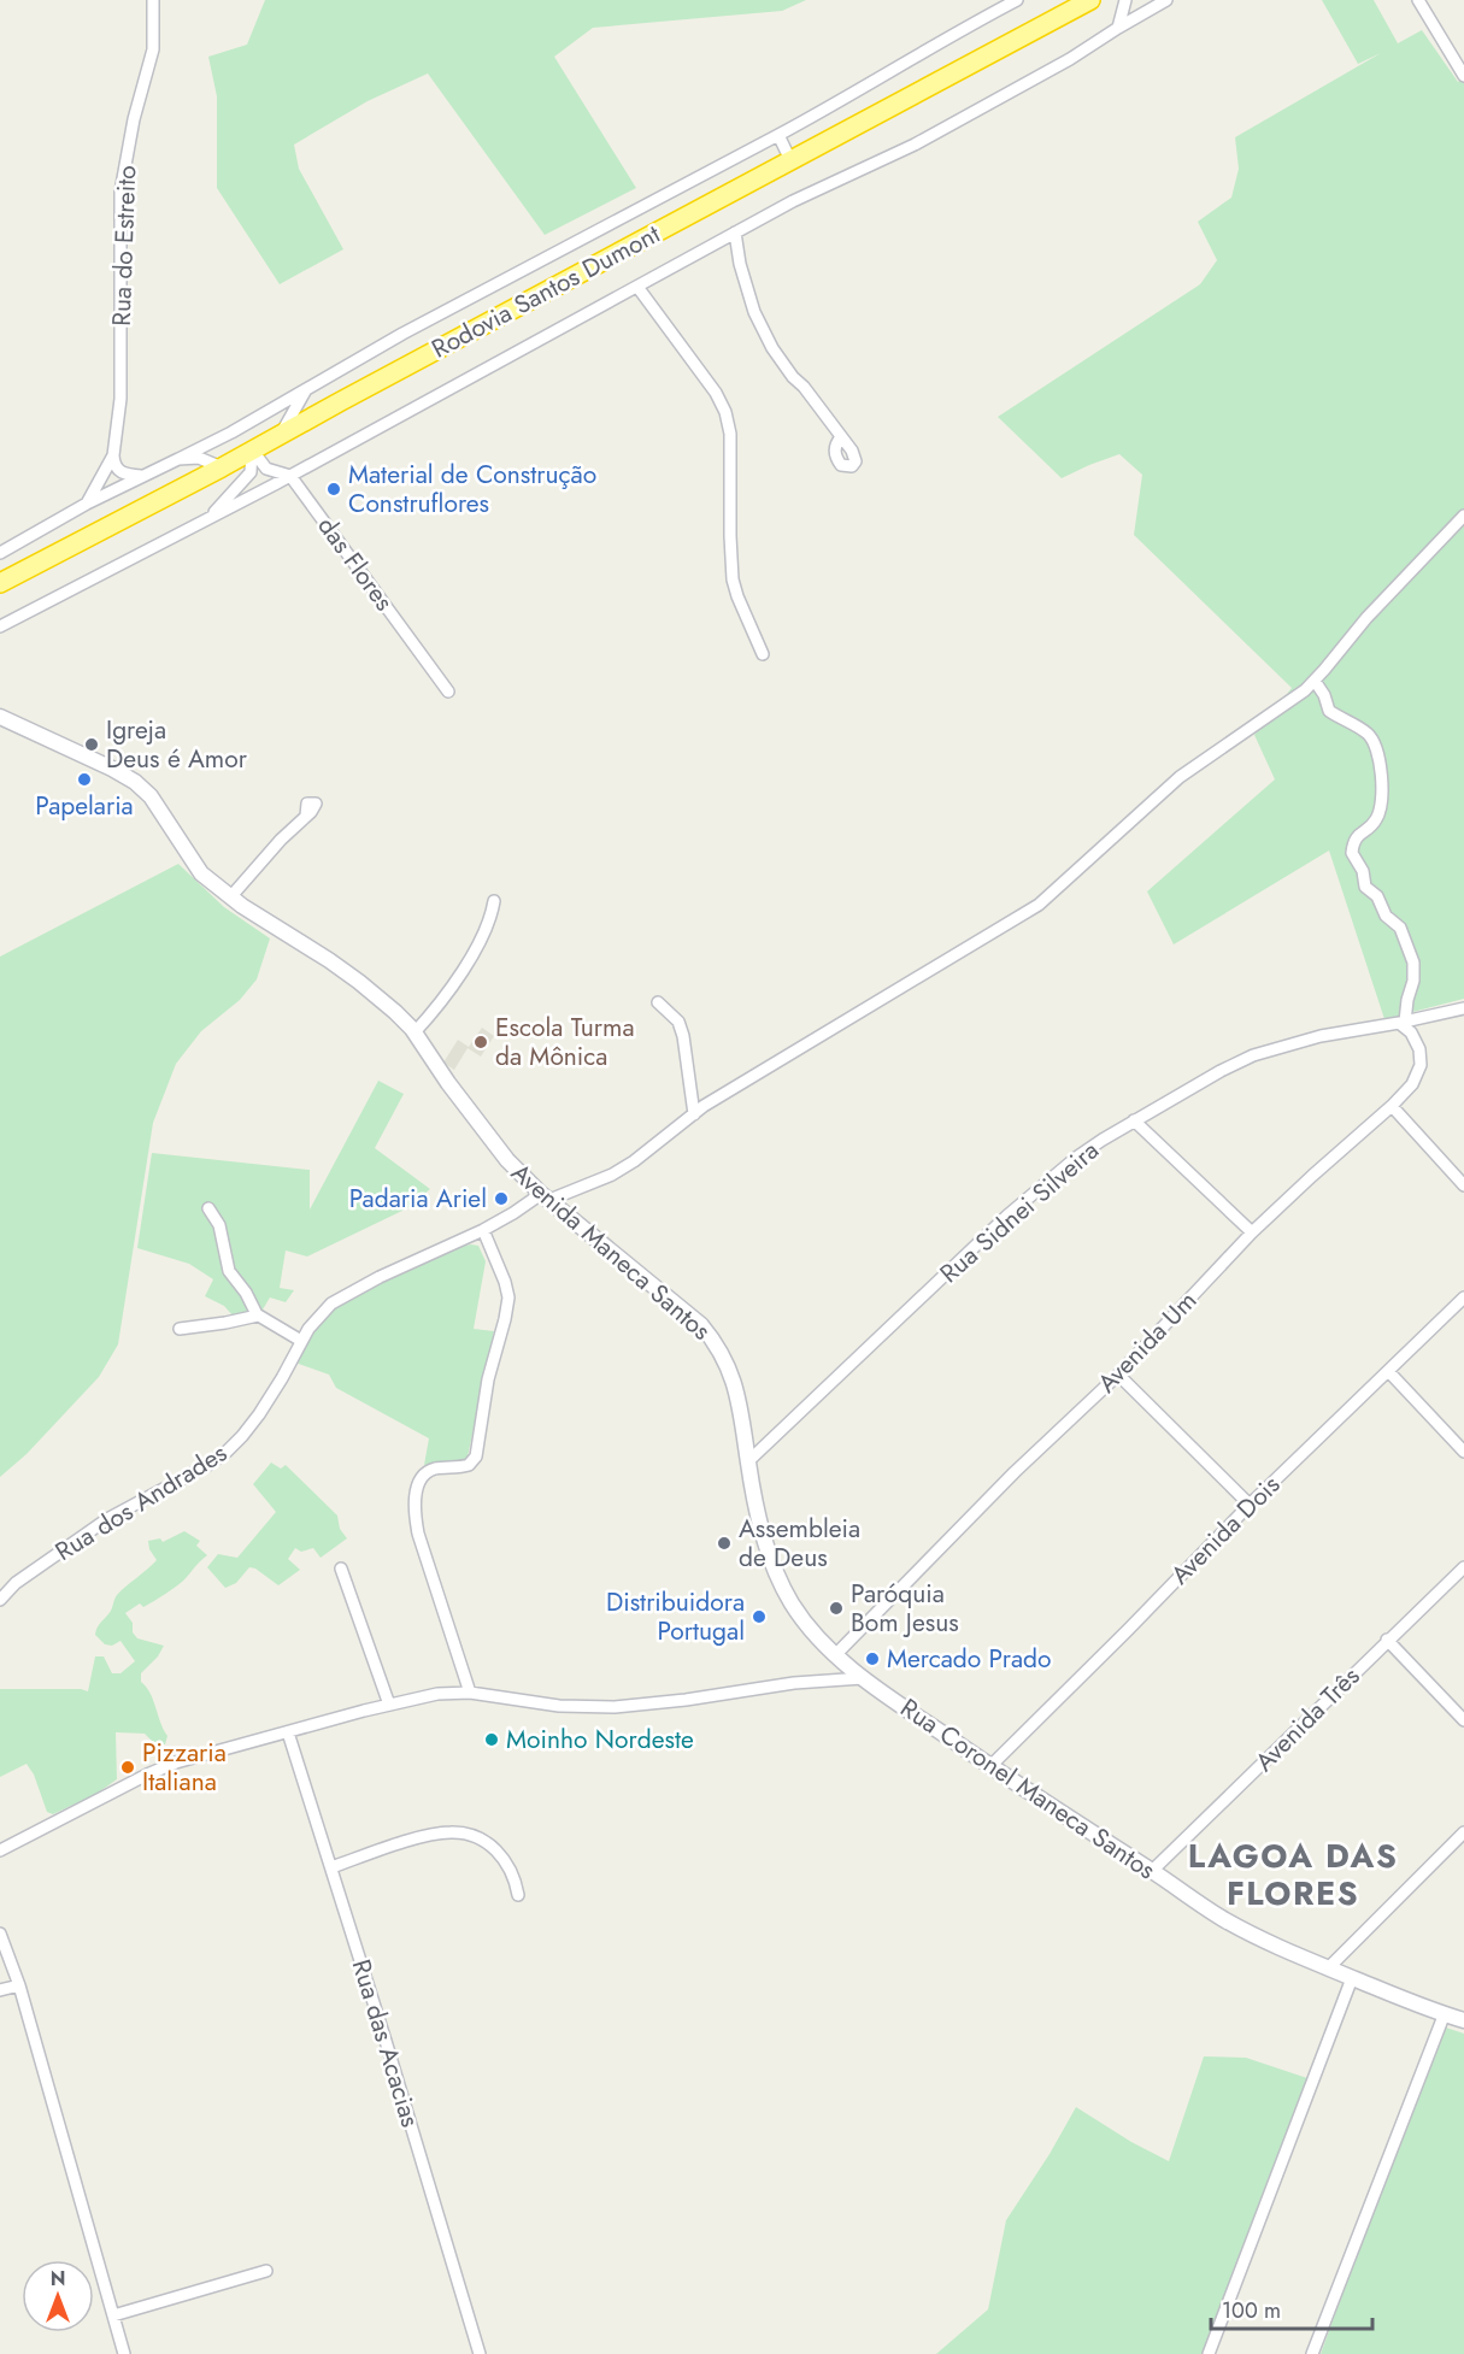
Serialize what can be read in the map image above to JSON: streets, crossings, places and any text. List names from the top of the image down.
{
  "streets": {
    "highway": ["Rodovia Santos Dumont"],
    "street": [
      "Rua do Estreito",
      "das Flores",
      "Rua Sidnei Silveira",
      "Avenida Maneca Santos",
      "Avenida Um",
      "Rua dos Andrades",
      "Avenida Dois",
      "Avenida Três",
      "Rua Coronel Maneca Santos",
      "Rua das Acacias"
    ]
  },
  "crossings": [
    ["Rodovia Santos Dumont", "das Flores"],
    ["Rua Sidnei Silveira", "Avenida Maneca Santos"],
    ["Rua Sidnei Silveira", "Avenida Um"],
    ["Avenida Maneca Santos", "Avenida Um"],
    ["Avenida Maneca Santos", "Rua dos Andrades"],
    ["Avenida Maneca Santos", "Rua Coronel Maneca Santos"],
    ["Avenida Um", "Rua Coronel Maneca Santos"],
    ["Avenida Dois", "Rua Coronel Maneca Santos"],
    ["Avenida Três", "Rua Coronel Maneca Santos"]
  ],
  "districts": ["LAGOA DAS FLORES"],
  "places": [
    "Material de Construção Construflores",
    "Igreja Deus é Amor",
    "Papelaria",
    "Escola Turma da Mônica",
    "Padaria Ariel",
    "Assembleia de Deus",
    "Paróquia Bom Jesus",
    "Distribuidora Portugal",
    "Mercado Prado",
    "Moinho Nordeste",
    "Pizzaria Italiana"
  ],
  "scale_bar": "100 m",
  "north": "top"
}
